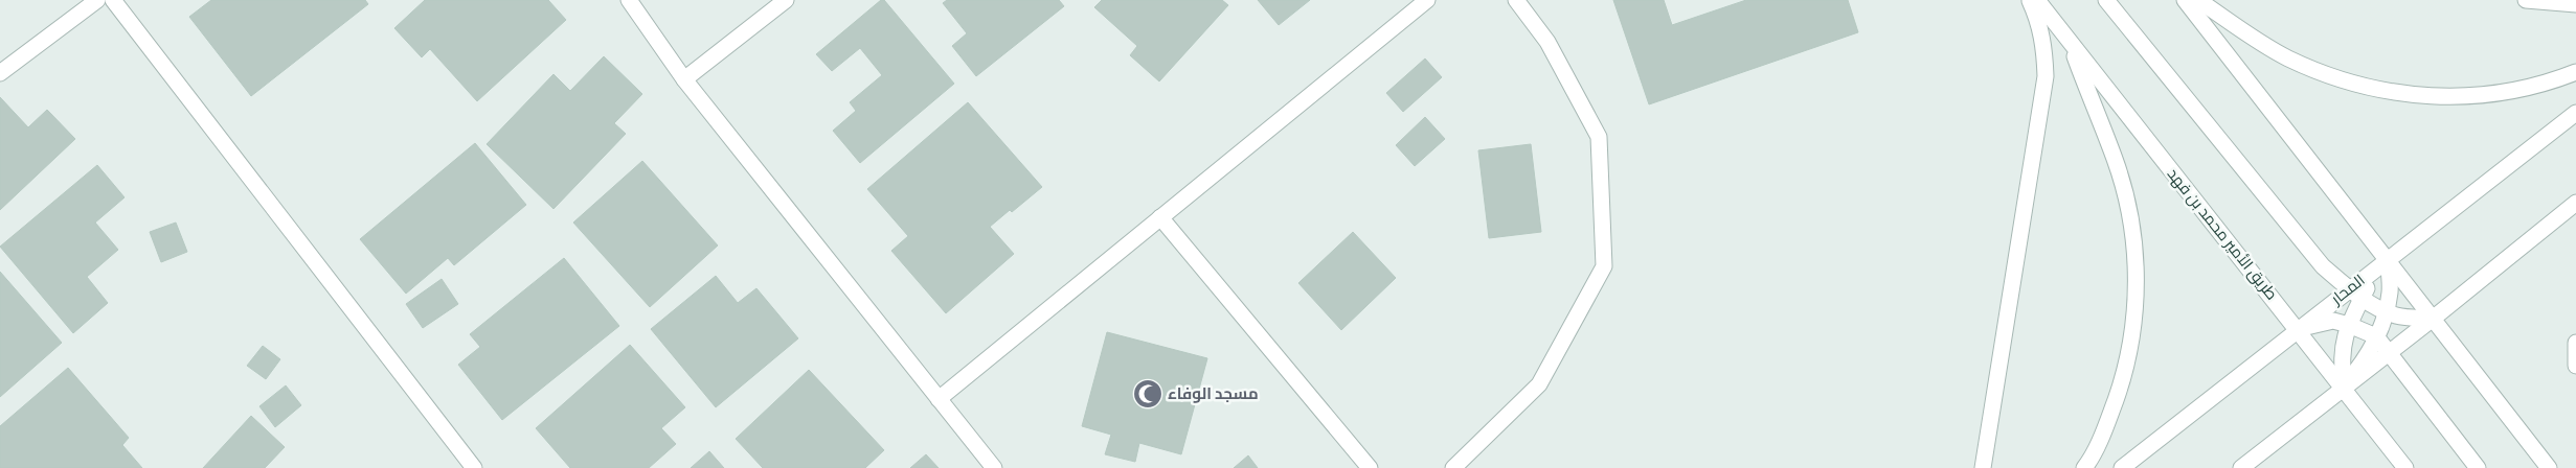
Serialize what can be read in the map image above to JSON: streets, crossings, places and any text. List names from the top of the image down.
{
  "streets": {
    "street": ["طريق الأمير محمد بن فهد", "المحار"]
  },
  "crossings": [
    ["طريق الأمير محمد بن فهد", "المحار"]
  ],
  "places": {
    "mosque": ["مسجد الوفاء"]
  }
}
